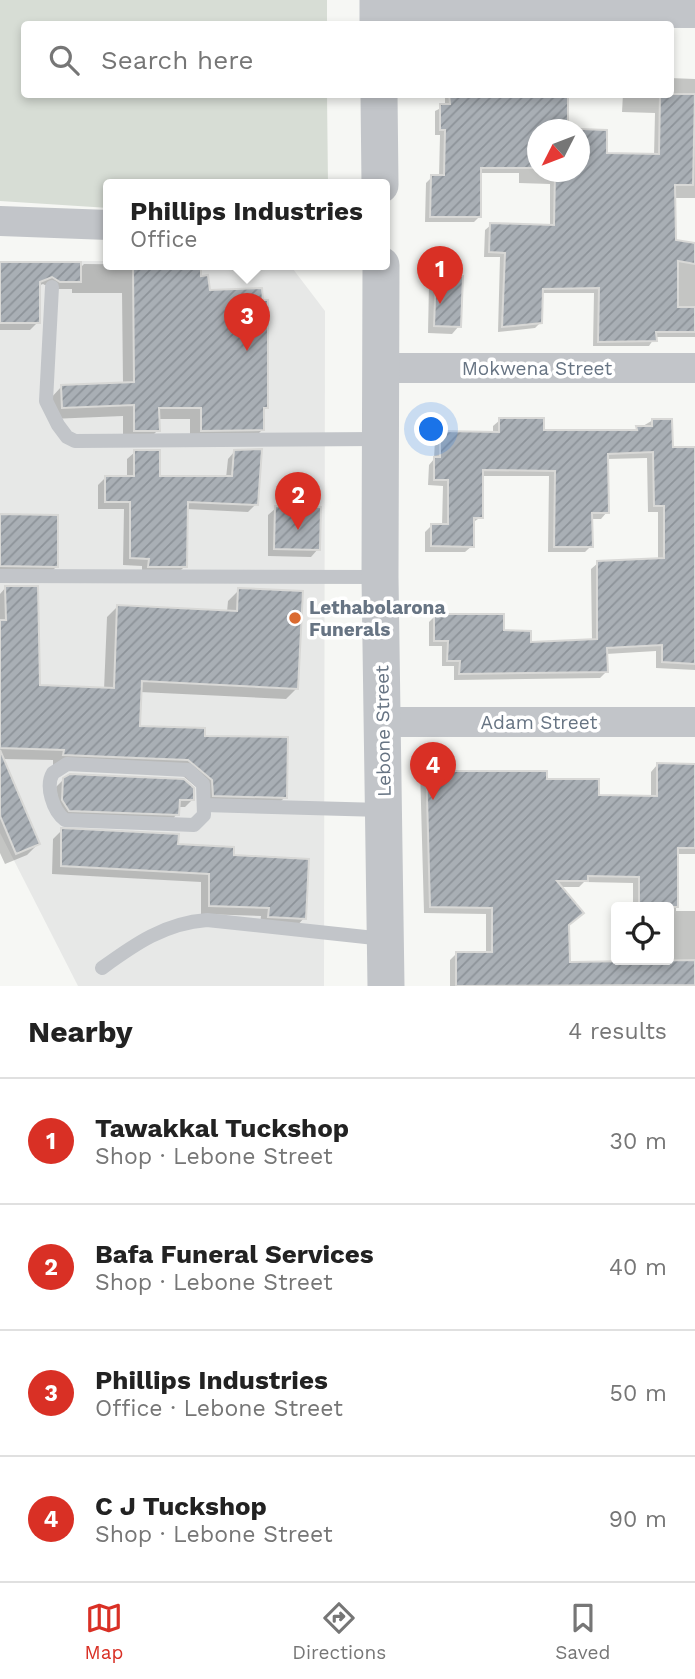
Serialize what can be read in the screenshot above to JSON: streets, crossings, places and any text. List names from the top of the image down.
{
  "streets": {
    "street": ["Mokwena Street", "Adam Street", "Lebone Street"]
  },
  "crossings": [
    ["Mokwena Street", "Lebone Street"],
    ["Adam Street", "Lebone Street"]
  ],
  "places": ["Lethabolarona Funerals"],
  "north": "bottom left",
  "page": {
    "search": "Search here",
    "popup": ["Phillips Industries", "Office"],
    "pins": [
      "1",
      "3",
      "2",
      "4"
    ],
    "heading": ["Nearby", "4 results"],
    "list": [
      {
        "mark": "1",
        "name": "Tawakkal Tuckshop",
        "note": "Shop · Lebone Street",
        "value": "30 m"
      },
      {
        "mark": "2",
        "name": "Bafa Funeral Services",
        "note": "Shop · Lebone Street",
        "value": "40 m"
      },
      {
        "mark": "3",
        "name": "Phillips Industries",
        "note": "Office · Lebone Street",
        "value": "50 m"
      },
      {
        "mark": "4",
        "name": "C J Tuckshop",
        "note": "Shop · Lebone Street",
        "value": "90 m"
      }
    ],
    "nav": ["Map", "Directions", "Saved"]
  }
}
